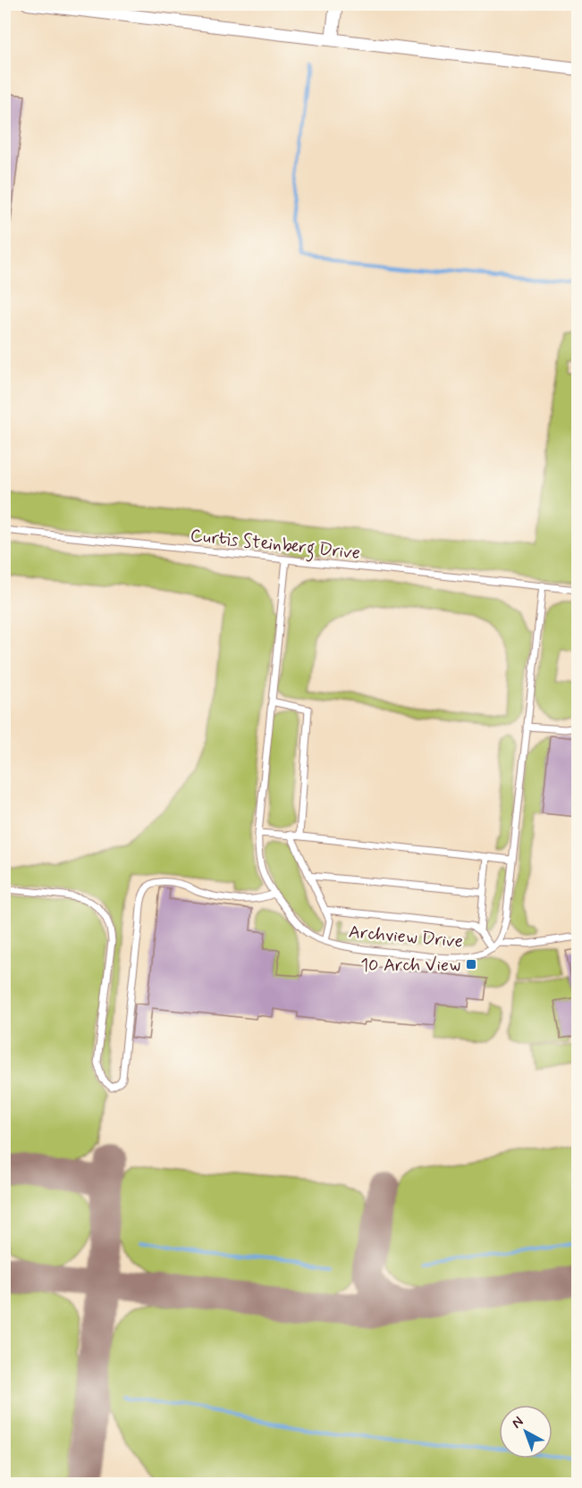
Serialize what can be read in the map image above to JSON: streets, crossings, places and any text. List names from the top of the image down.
{
  "streets": {
    "lane": ["Curtis Steinberg Drive", "Archview Drive"]
  },
  "crossings": [
    ["Curtis Steinberg Drive", "Archview Drive"]
  ],
  "places": {
    "transit": ["10 Arch View"]
  },
  "north": "top left"
}
